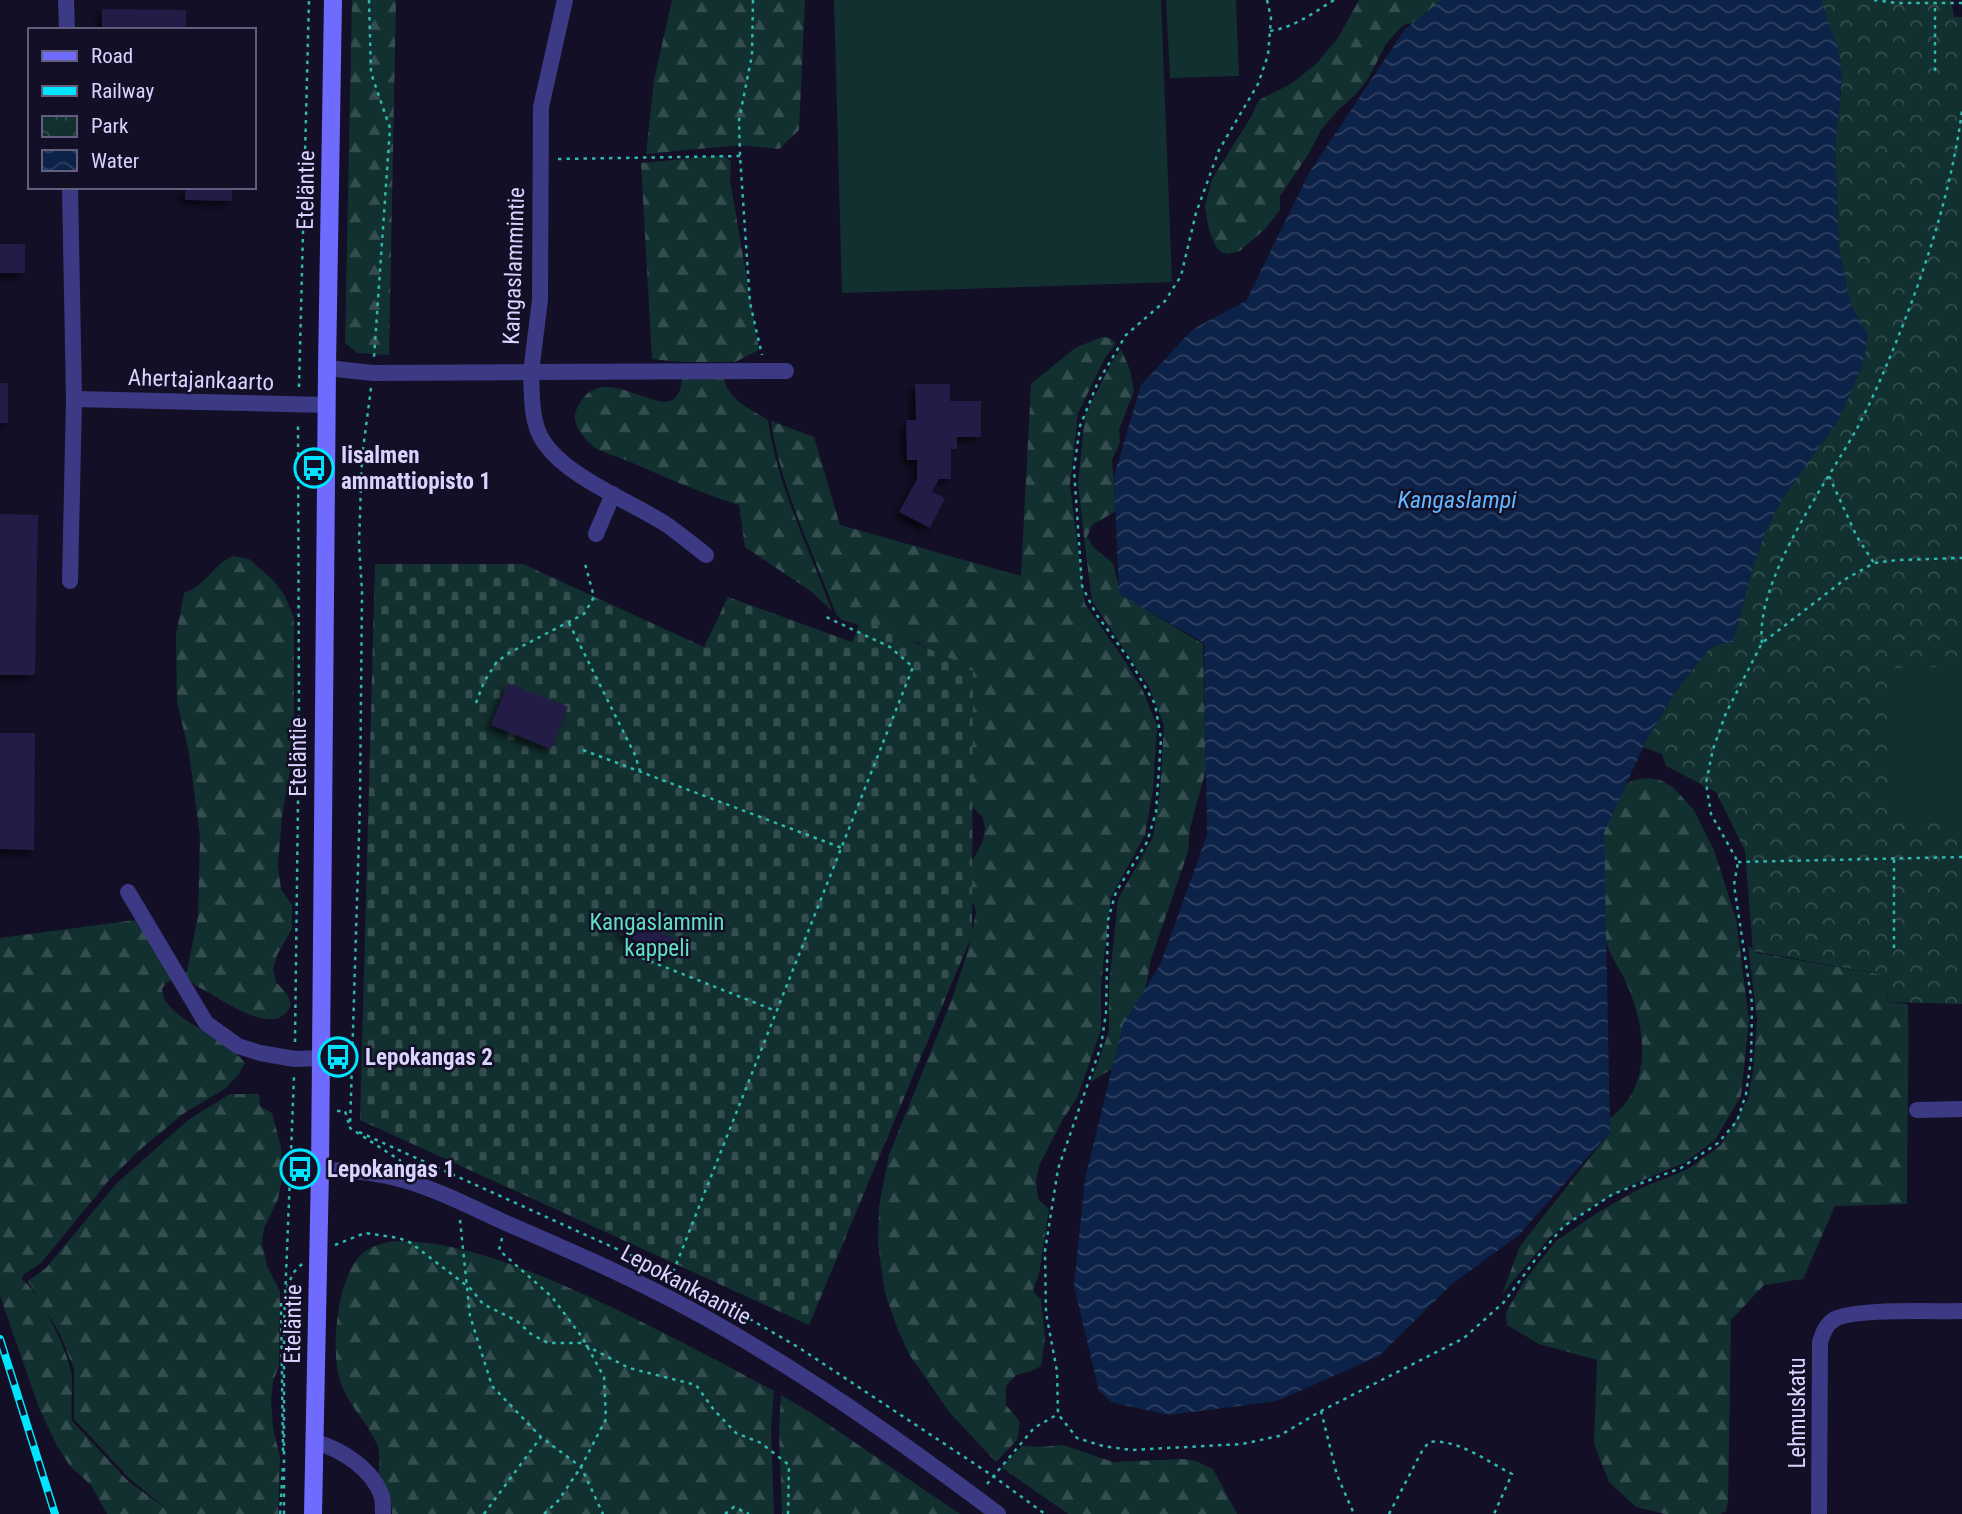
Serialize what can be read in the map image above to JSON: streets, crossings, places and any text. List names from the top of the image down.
{
  "streets": {
    "street": [
      "Eteläntie",
      "Kangaslammintie",
      "Ahertajankaarto",
      "Lepokankaantie",
      "Lehmuskatu"
    ]
  },
  "crossings": [
    ["Eteläntie", "Kangaslammintie"],
    ["Eteläntie", "Ahertajankaarto"],
    ["Eteläntie", "Lepokankaantie"]
  ],
  "water": ["Kangaslampi"],
  "parks": ["Kangaslammin kappeli"],
  "places": {
    "bus stop": ["Iisalmen ammattiopisto 1", "Lepokangas 2", "Lepokangas 1"]
  },
  "legend": [
    "Road",
    "Railway",
    "Park",
    "Water"
  ]
}
